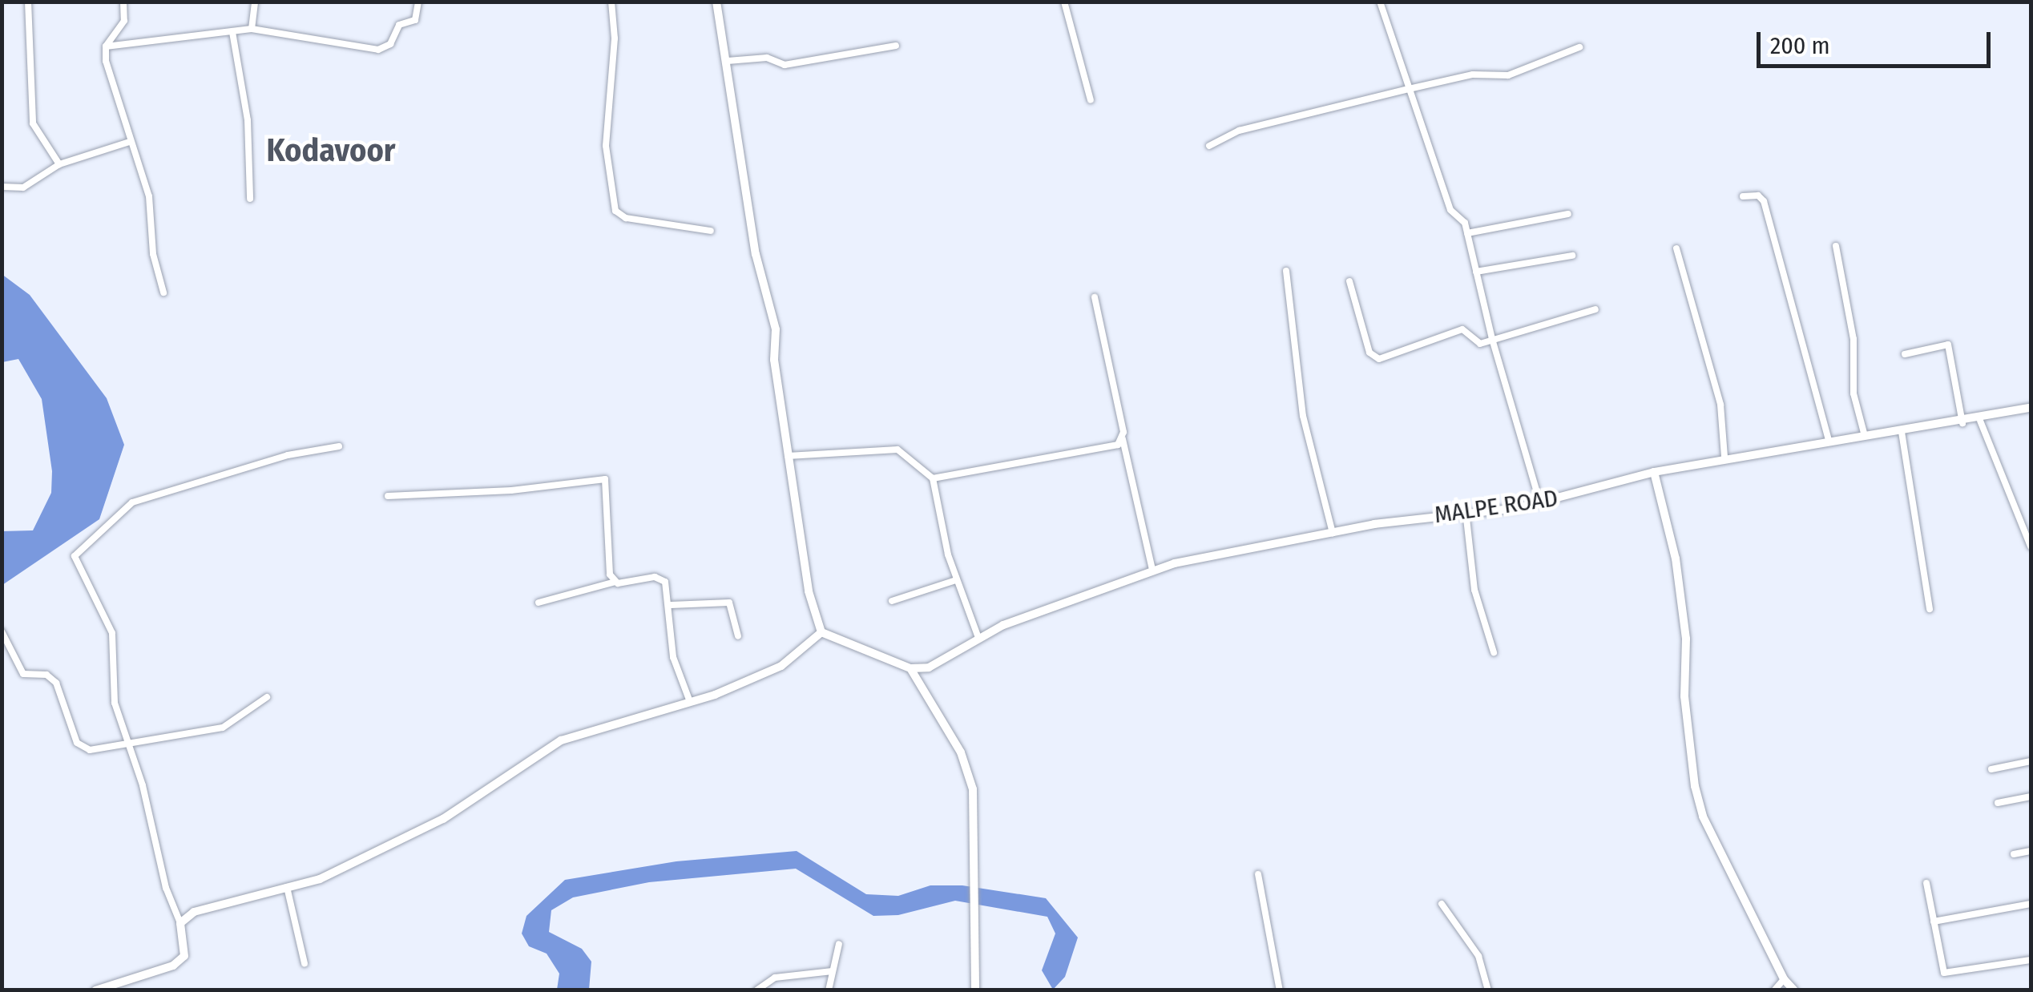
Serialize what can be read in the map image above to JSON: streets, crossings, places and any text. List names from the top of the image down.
{
  "streets": {
    "street": ["MALPE ROAD"]
  },
  "districts": ["Kodavoor"],
  "scale_bar": "200 m"
}
